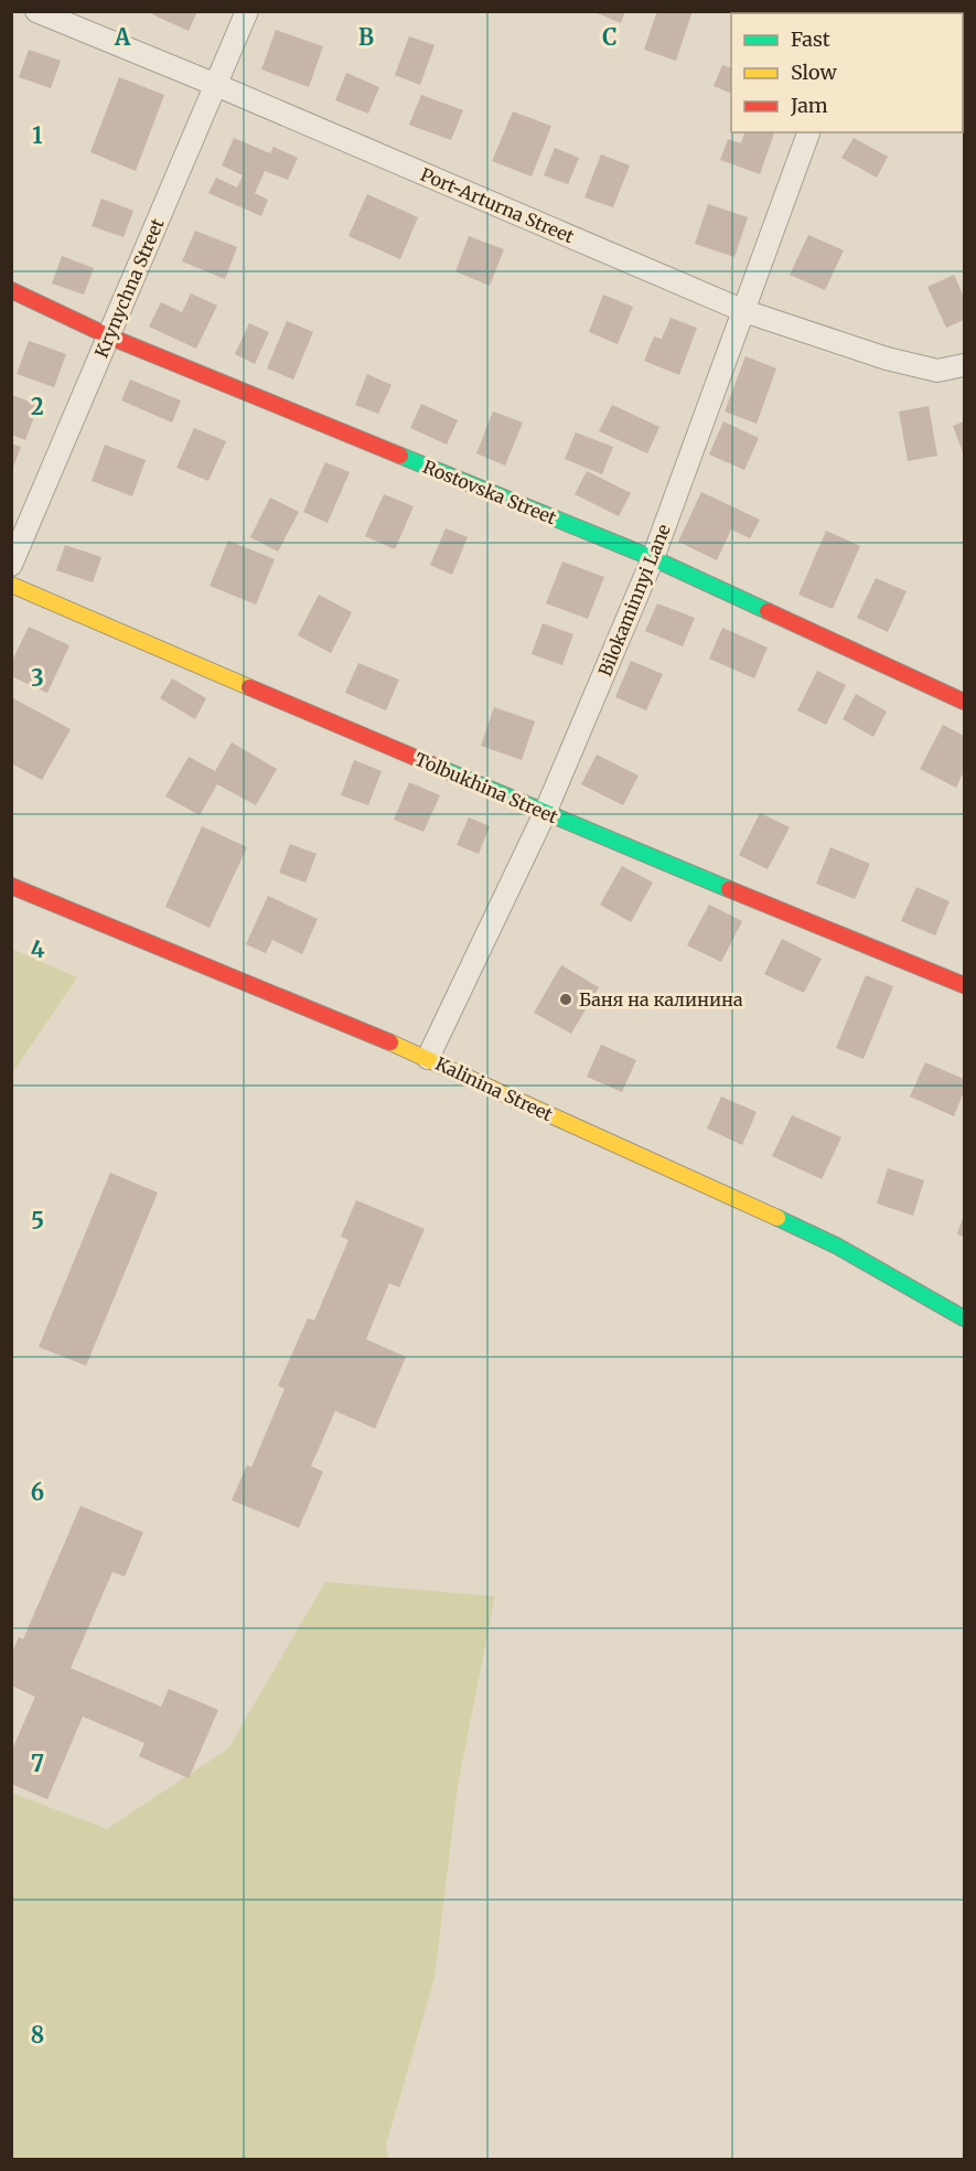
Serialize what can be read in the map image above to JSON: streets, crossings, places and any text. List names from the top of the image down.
{
  "streets": {
    "street": [
      "Port-Arturna Street",
      "Krynychna Street",
      "Rostovska Street",
      "Bilokaminnyi Lane",
      "Tolbukhina Street",
      "Kalinina Street"
    ]
  },
  "crossings": [
    ["Port-Arturna Street", "Krynychna Street"],
    ["Port-Arturna Street", "Bilokaminnyi Lane"],
    ["Krynychna Street", "Rostovska Street"],
    ["Rostovska Street", "Bilokaminnyi Lane"],
    ["Bilokaminnyi Lane", "Tolbukhina Street"],
    ["Bilokaminnyi Lane", "Kalinina Street"]
  ],
  "places": ["Баня на калинина"],
  "legend": ["Fast", "Slow", "Jam"],
  "grid": {
    "columns": ["A", "B", "C"],
    "rows": [
      "1",
      "2",
      "3",
      "4",
      "5",
      "6",
      "7",
      "8"
    ]
  }
}
